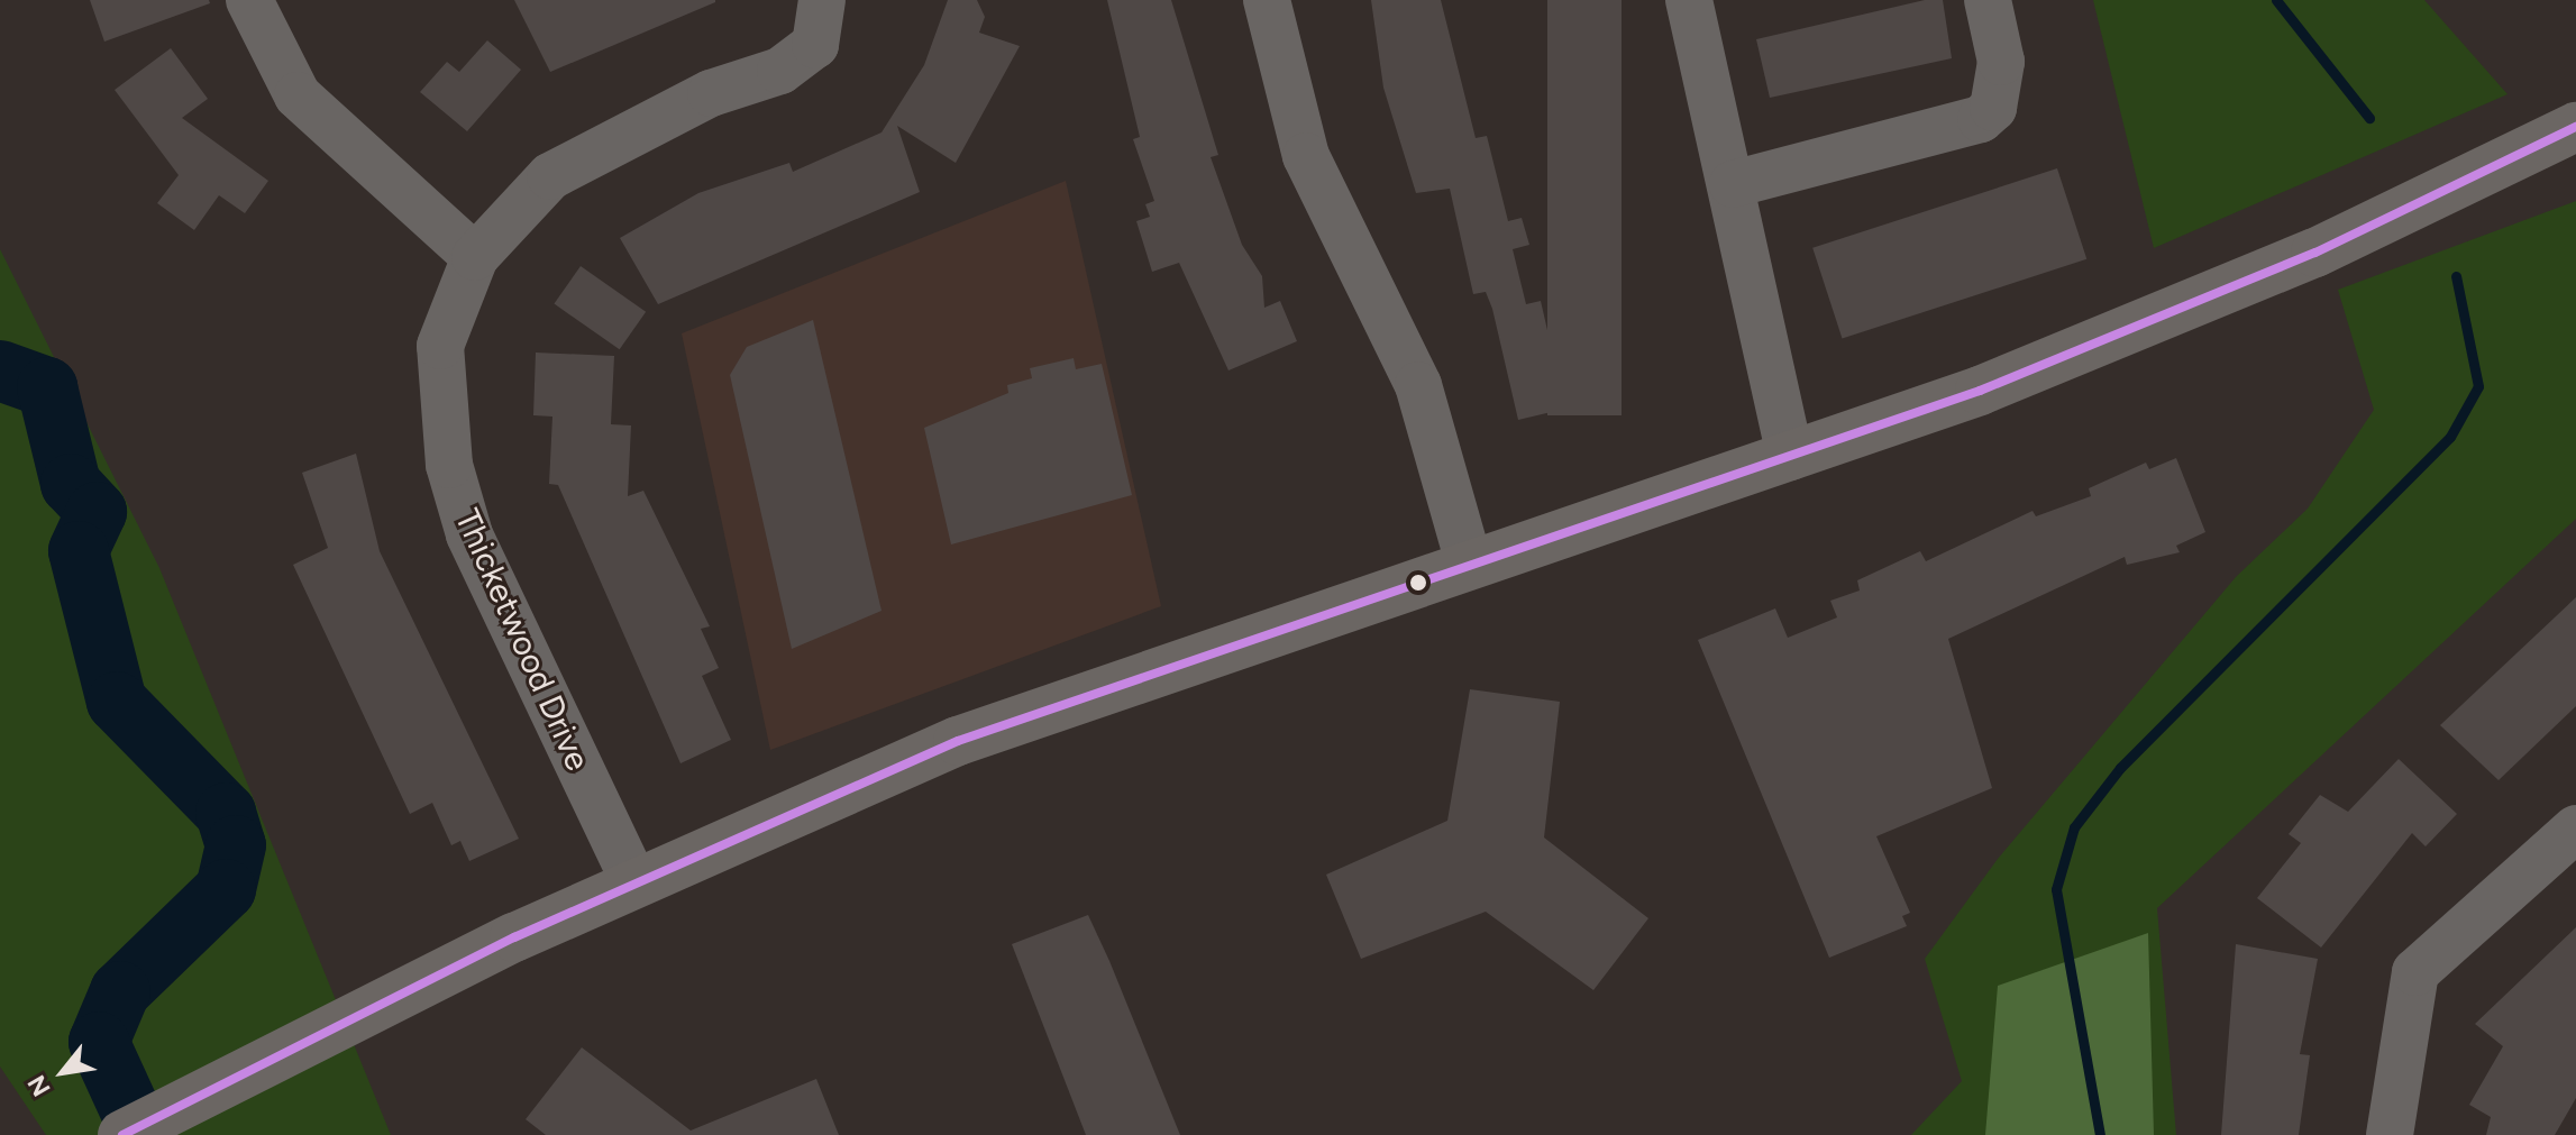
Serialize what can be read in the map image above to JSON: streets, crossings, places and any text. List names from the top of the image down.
{
  "streets": {
    "street": ["Thicketwood Drive"]
  },
  "north": "bottom left"
}
